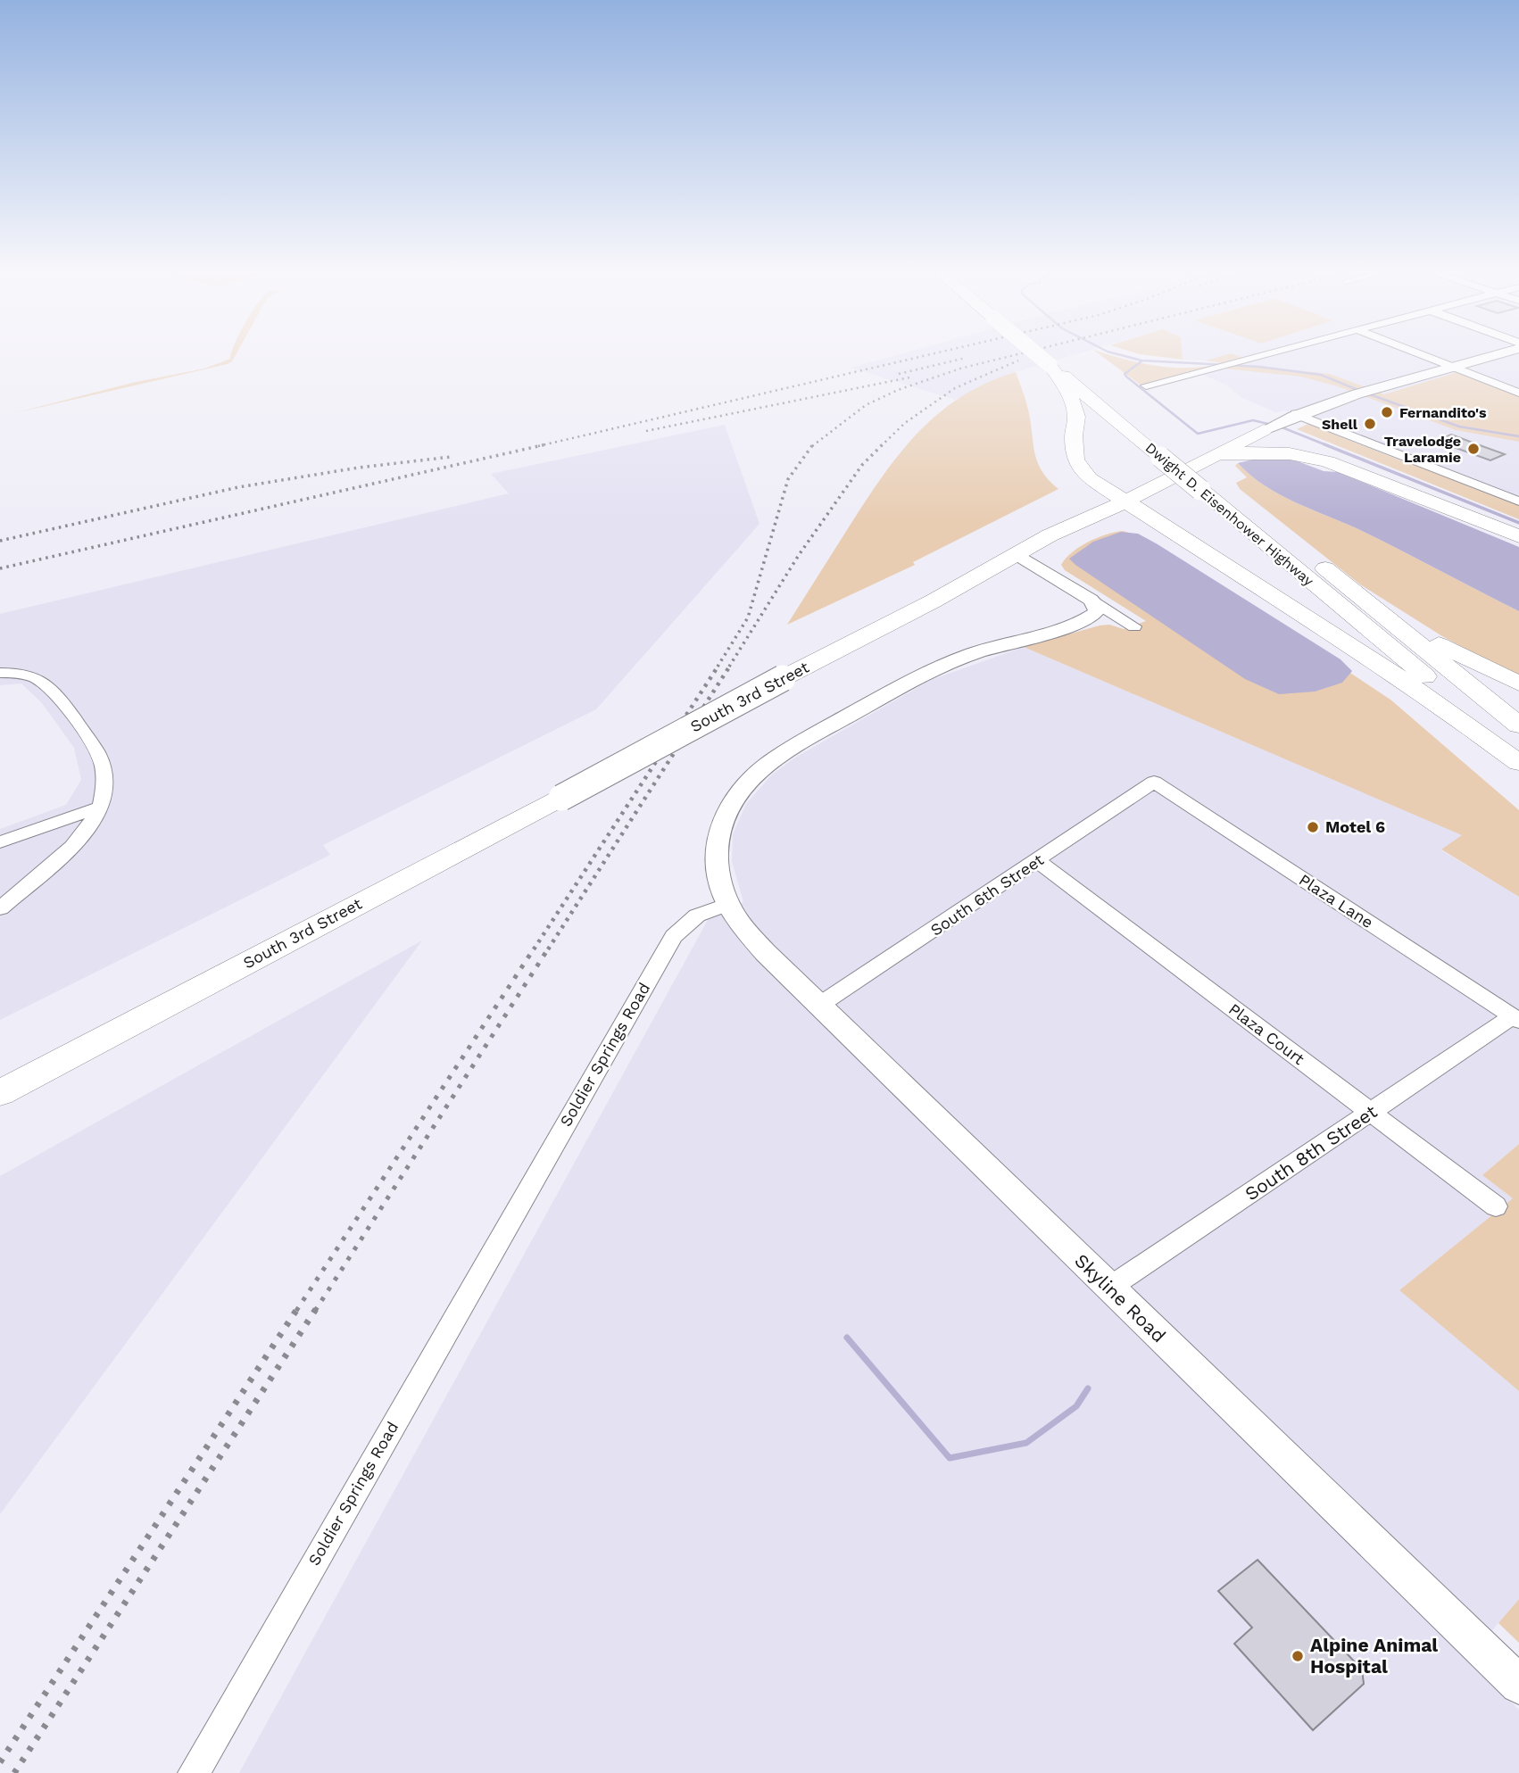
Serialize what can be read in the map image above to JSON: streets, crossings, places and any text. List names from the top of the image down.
{
  "streets": {
    "highway": ["Dwight D. Eisenhower Highway", "South 3rd Street"],
    "main road": ["Skyline Road"],
    "street": [
      "South 6th Street",
      "Plaza Lane",
      "Plaza Court",
      "Soldier Springs Road",
      "South 8th Street"
    ]
  },
  "crossings": [
    ["Dwight D. Eisenhower Highway", "South 3rd Street"],
    ["South 6th Street", "Plaza Lane"],
    ["South 6th Street", "Plaza Court"],
    ["South 6th Street", "Skyline Road"],
    ["Plaza Lane", "South 8th Street"],
    ["Plaza Court", "South 8th Street"],
    ["Soldier Springs Road", "Skyline Road"],
    ["South 8th Street", "Skyline Road"]
  ],
  "places": [
    "Fernandito's",
    "Shell",
    "Travelodge Laramie",
    "Motel 6",
    "Alpine Animal Hospital"
  ]
}
